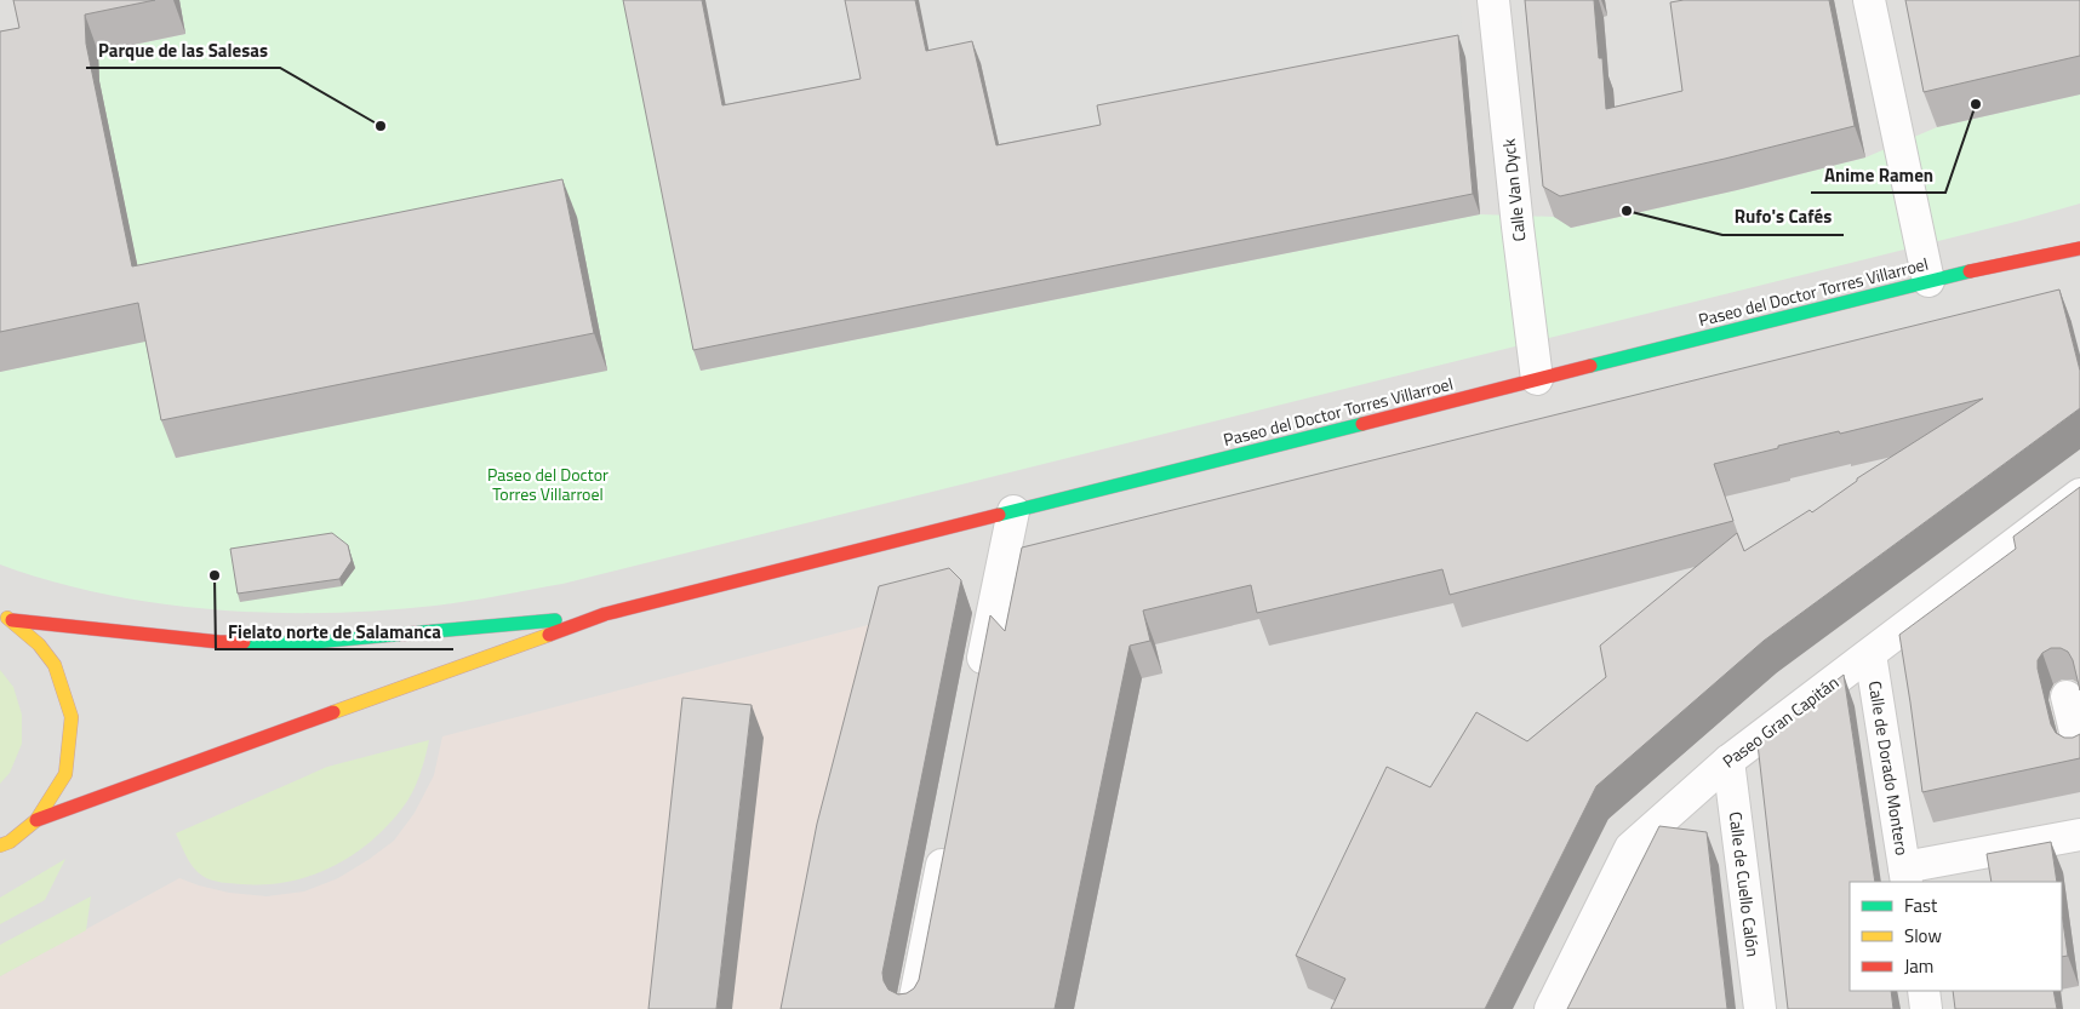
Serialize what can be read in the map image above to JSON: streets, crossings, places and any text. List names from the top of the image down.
{
  "streets": {
    "highway": ["Paseo del Doctor Torres Villarroel"],
    "street": [
      "Calle Van Dyck",
      "Paseo Gran Capitán",
      "Calle de Dorado Montero",
      "Calle de Cuello Calón"
    ]
  },
  "crossings": [
    ["Calle Van Dyck", "Paseo del Doctor Torres Villarroel"],
    ["Paseo Gran Capitán", "Calle de Dorado Montero"],
    ["Paseo Gran Capitán", "Calle de Cuello Calón"]
  ],
  "parks": ["Paseo del Doctor Torres Villarroel"],
  "places": [
    "Anime Ramen",
    "Parque de las Salesas",
    "Rufo's Cafés",
    "Fielato norte de Salamanca"
  ],
  "legend": ["Fast", "Slow", "Jam"]
}
